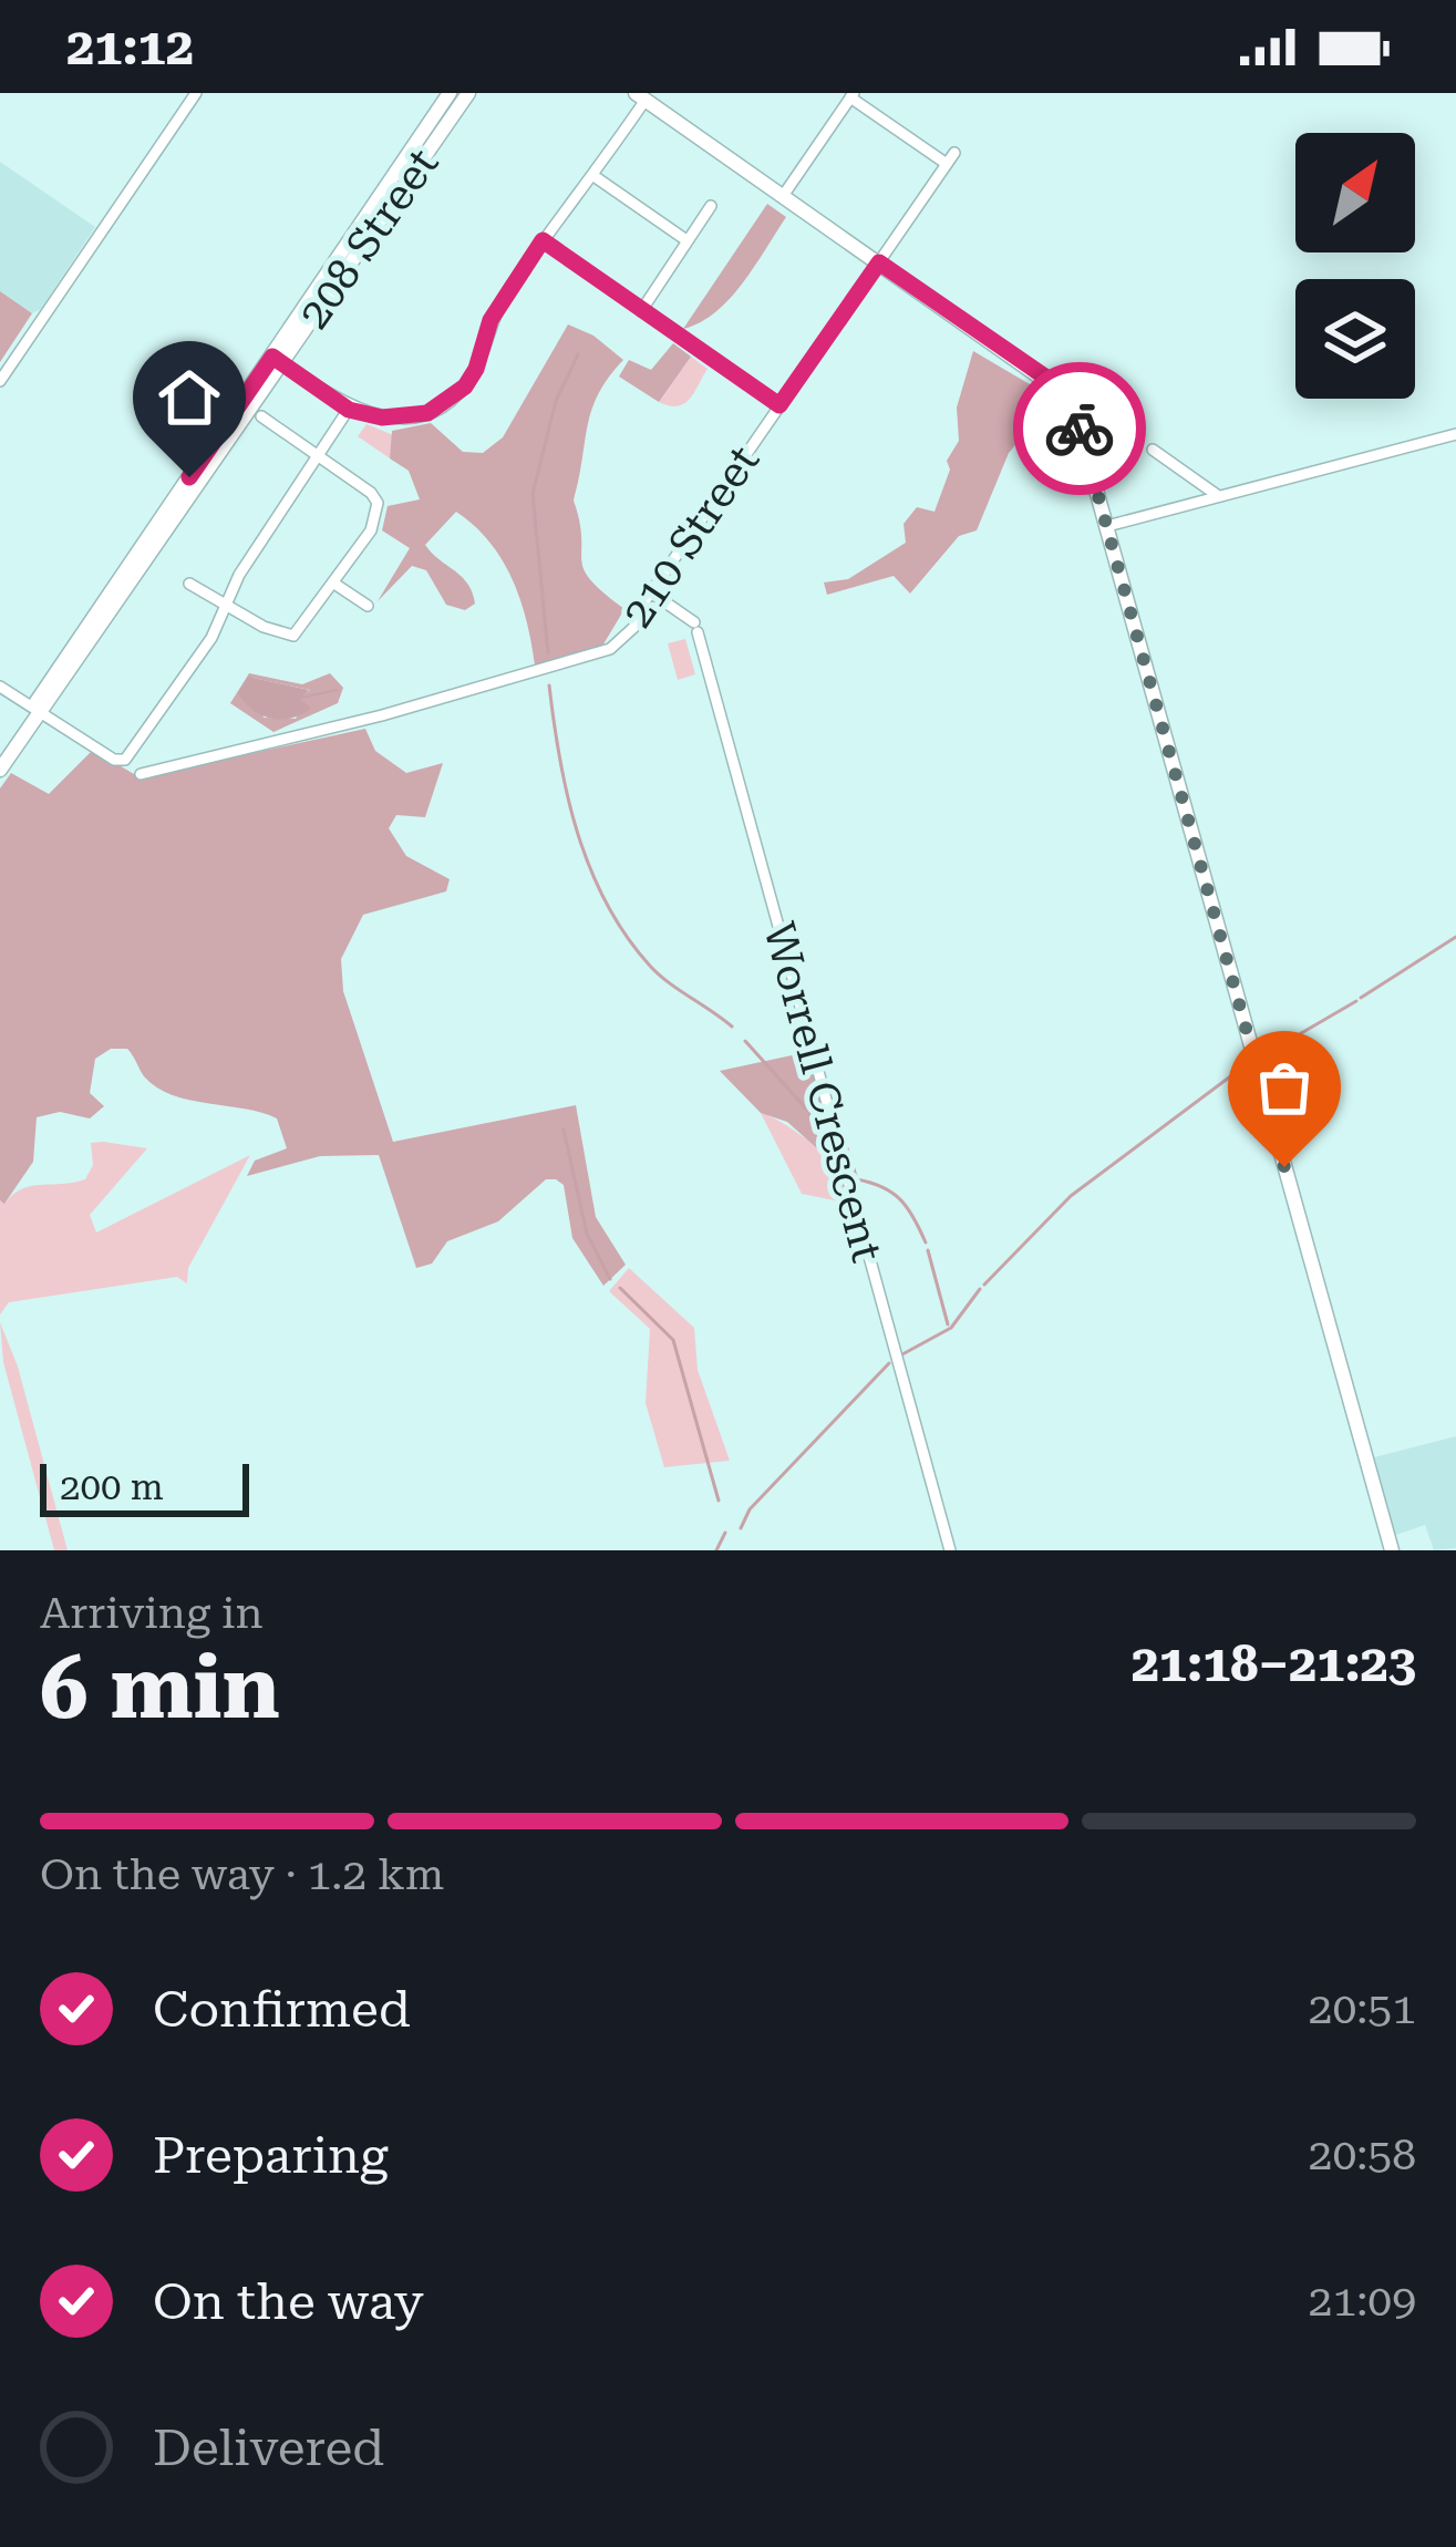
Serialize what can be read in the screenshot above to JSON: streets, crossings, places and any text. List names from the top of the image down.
{
  "streets": {
    "main road": ["208 Street"],
    "street": ["210 Street", "Worrell Crescent"]
  },
  "crossings": [
    ["210 Street", "Worrell Crescent"]
  ],
  "scale_bar": "200 m",
  "north": "top right",
  "page": {
    "status": "21:12",
    "scale": "200 m",
    "heading": ["6 min", "Arriving in", "21:18–21:23"],
    "bar": "On the way · 1.2 km",
    "list": [
      ["Confirmed", "20:51"],
      ["Preparing", "20:58"],
      ["On the way", "21:09"],
      "Delivered"
    ]
  }
}
